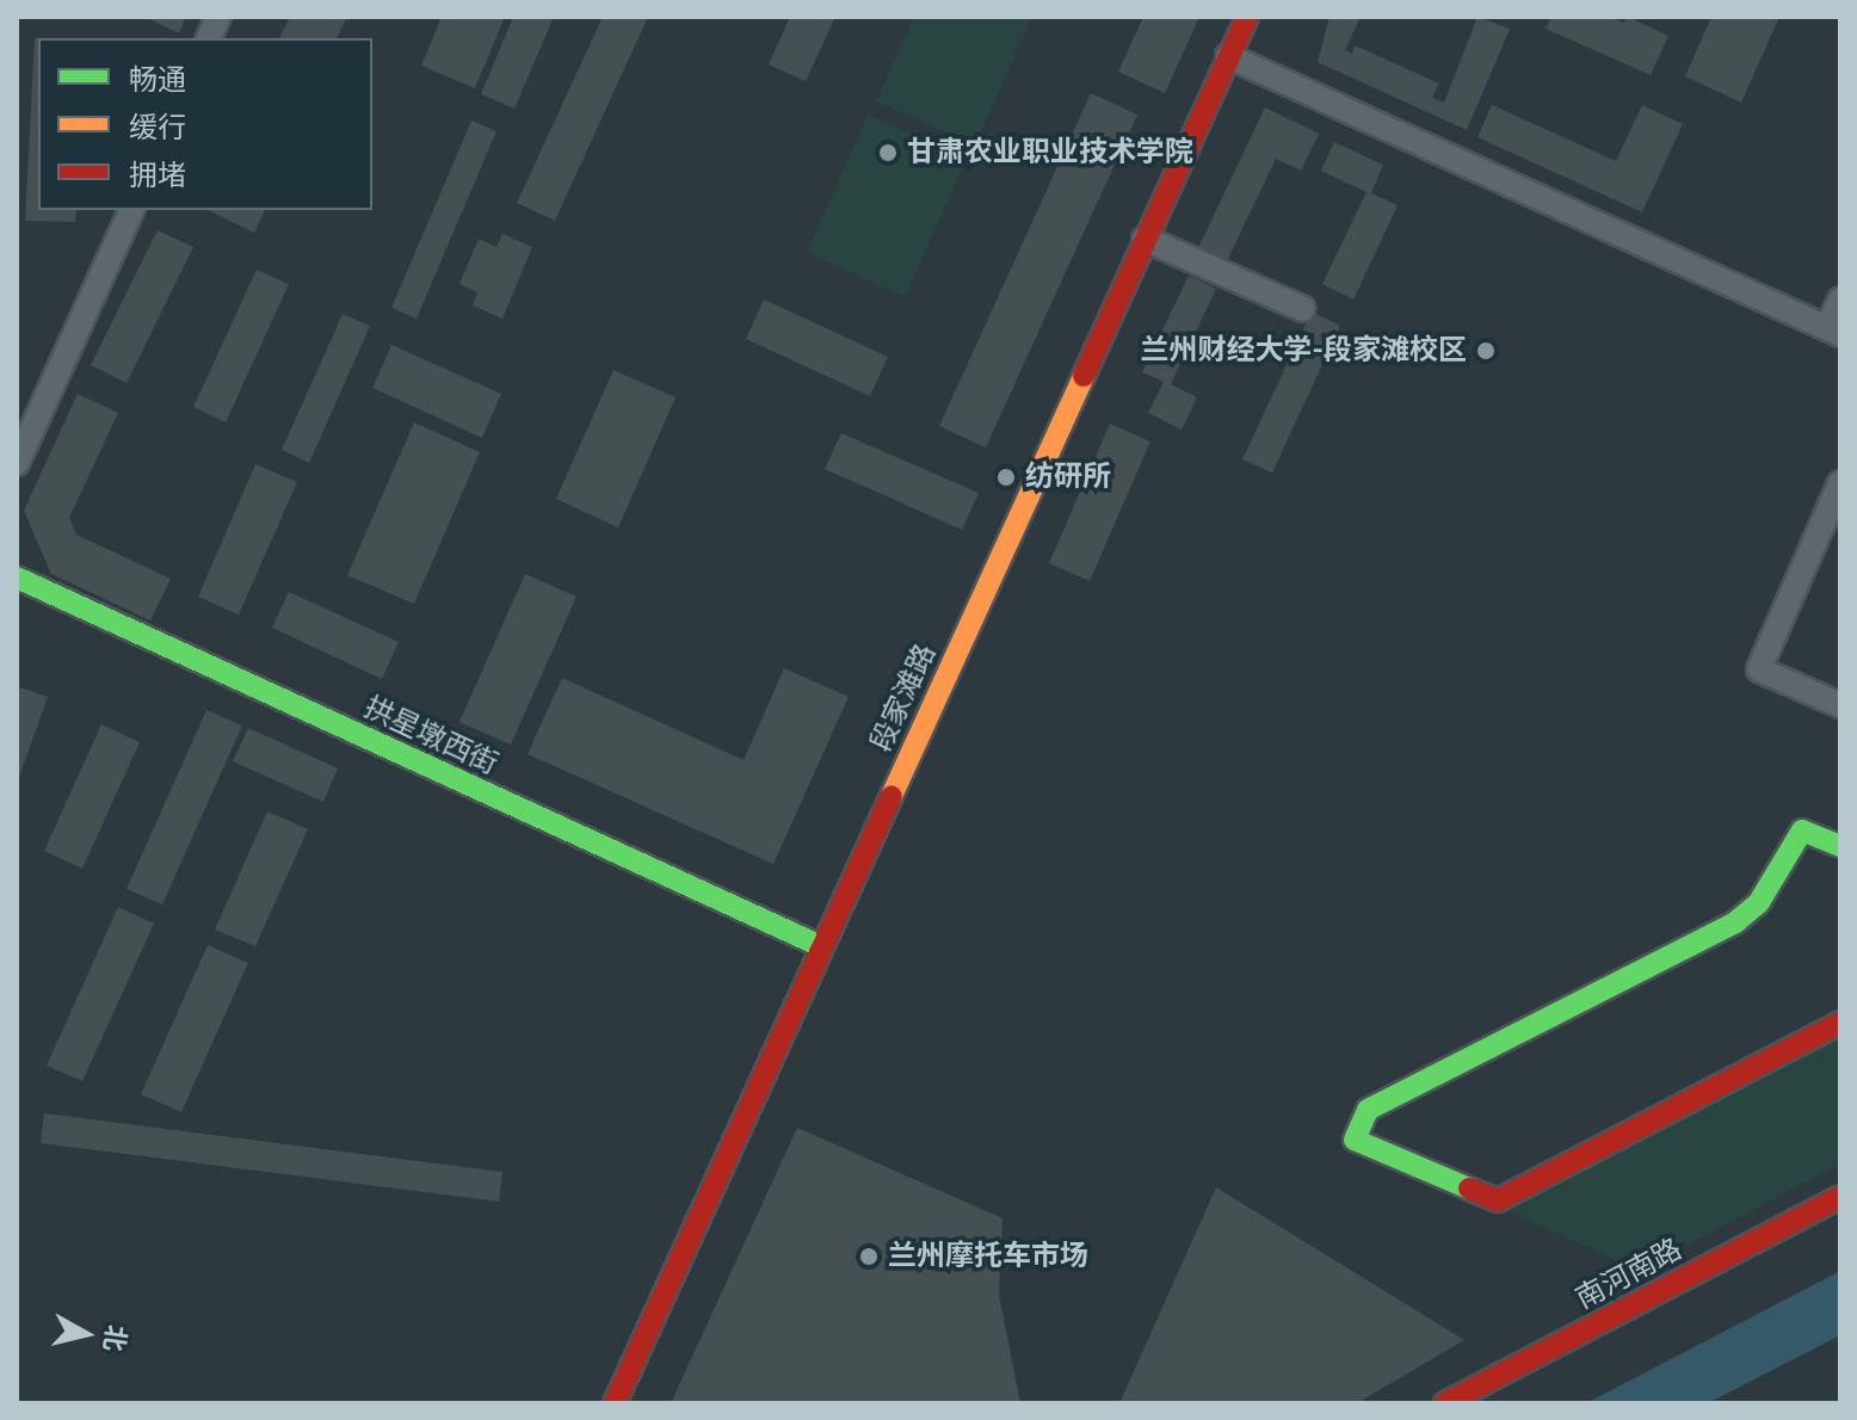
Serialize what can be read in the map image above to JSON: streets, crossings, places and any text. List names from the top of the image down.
{
  "streets": {
    "street": ["段家滩路", "拱星墩西街", "南河南路"]
  },
  "crossings": [
    ["段家滩路", "拱星墩西街"]
  ],
  "places": [
    "甘肃农业职业技术学院",
    "兰州财经大学-段家滩校区",
    "纺研所",
    "兰州摩托车市场"
  ],
  "legend": ["畅通", "缓行", "拥堵"],
  "north": "right"
}
